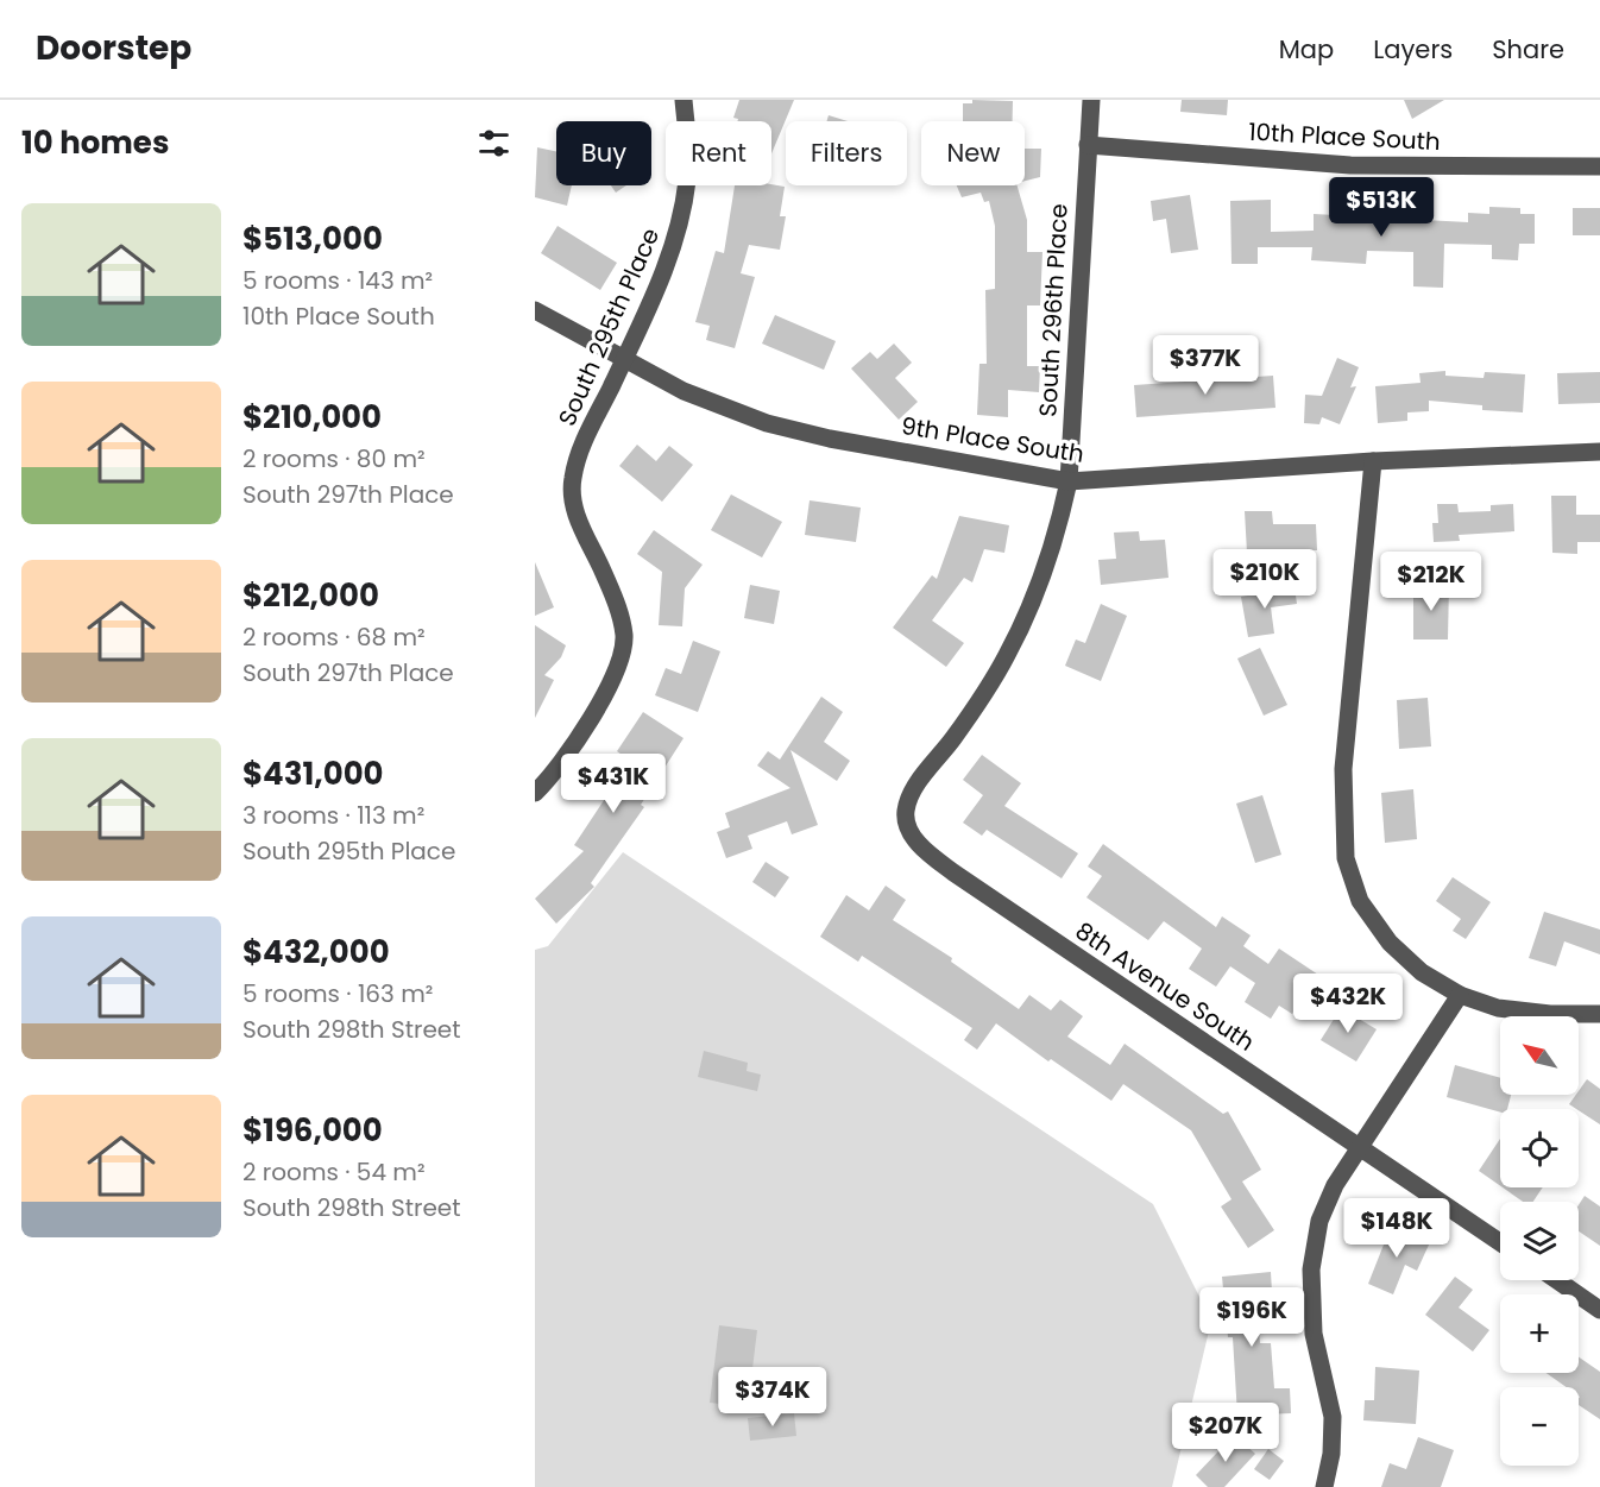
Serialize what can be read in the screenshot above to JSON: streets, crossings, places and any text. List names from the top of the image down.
{
  "streets": {
    "street": [
      "10th Place South",
      "South 296th Place",
      "South 295th Place",
      "9th Place South",
      "8th Avenue South"
    ]
  },
  "crossings": [
    ["10th Place South", "South 296th Place"],
    ["South 296th Place", "9th Place South"],
    ["South 296th Place", "8th Avenue South"],
    ["South 295th Place", "9th Place South"]
  ],
  "north": "top left",
  "page": {
    "header": "Doorstep",
    "nav": ["Map", "Layers", "Share"],
    "heading": "10 homes",
    "chip": [
      "Buy",
      "Rent",
      "Filters",
      "New"
    ],
    "price": [
      "$513K",
      "$377K",
      "$210K",
      "$212K",
      "$431K",
      "$432K",
      "$148K",
      "$196K",
      "$374K",
      "$207K"
    ],
    "list": [
      {
        "name": "$513,000",
        "note": "5 rooms · 143 m² · 10th Place South"
      },
      {
        "name": "$210,000",
        "note": "2 rooms · 80 m² · South 297th Place"
      },
      {
        "name": "$212,000",
        "note": "2 rooms · 68 m² · South 297th Place"
      },
      {
        "name": "$431,000",
        "note": "3 rooms · 113 m² · South 295th Place"
      },
      {
        "name": "$432,000",
        "note": "5 rooms · 163 m² · South 298th Street"
      },
      {
        "name": "$196,000",
        "note": "2 rooms · 54 m² · South 298th Street"
      }
    ],
    "map_buttons": ["+", "−"]
  }
}
